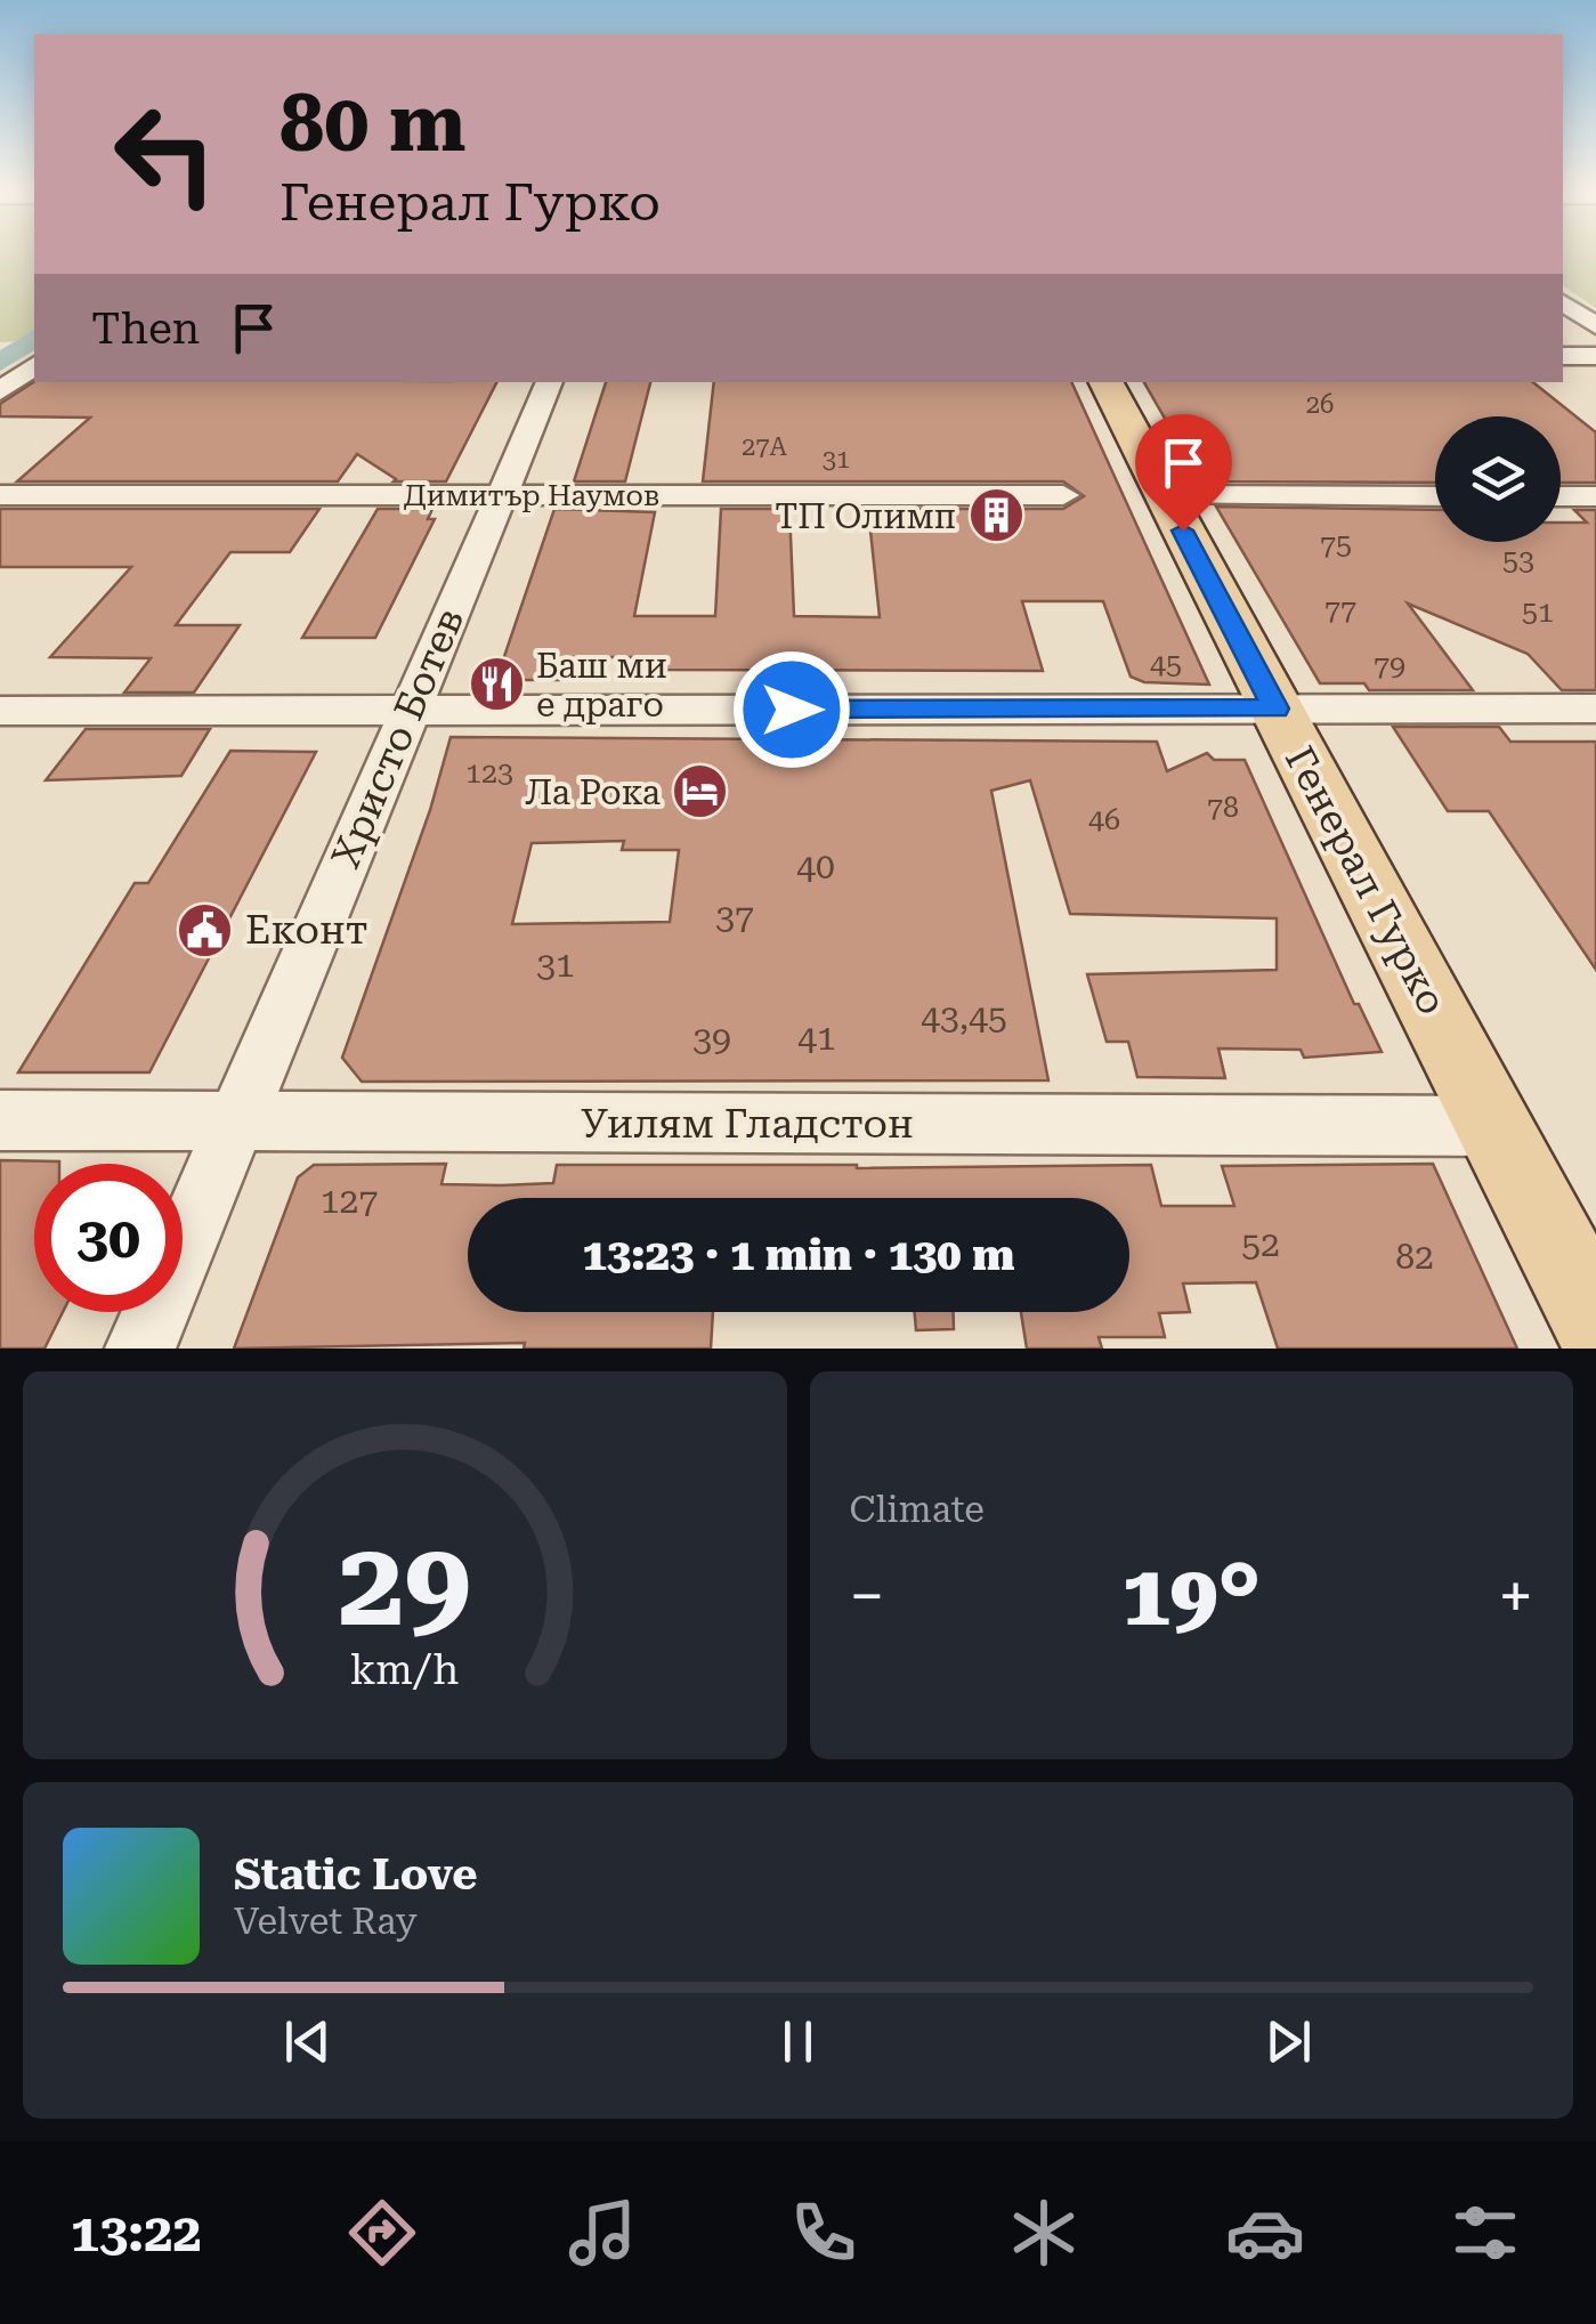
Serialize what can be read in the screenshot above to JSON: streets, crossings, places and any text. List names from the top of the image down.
{
  "streets": {
    "main road": ["Генерал Гурко"],
    "street": ["Димитър Наумов", "Христо Ботев", "Уилям Гладстон"]
  },
  "crossings": [
    ["Димитър Наумов", "Христо Ботев"],
    ["Христо Ботев", "Уилям Гладстон"],
    ["Генерал Гурко", "Уилям Гладстон"]
  ],
  "places": {
    "building": ["ТП Олимп"],
    "restaurant": ["Баш ми е драго"],
    "hotel": ["Ла Рока"],
    "public building": ["Еконт"]
  },
  "house_numbers": [
    "26",
    "27A",
    "31",
    "75",
    "53",
    "77",
    "51",
    "45",
    "79",
    "123",
    "78",
    "46",
    "40",
    "37",
    "31",
    "43,45",
    "41",
    "39",
    "127",
    "52",
    "82"
  ],
  "page": {
    "turn": ["80 m", "Генерал Гурко"],
    "then": "Then",
    "limit": "30",
    "trip": "13:23 · 1 min · 130 m",
    "tile": "Climate",
    "heat": ["−", "19°", "+"],
    "song": ["Static Love", "Velvet Ray"],
    "tabs": "13:22",
    "gauge": ["29", "km/h"]
  }
}
